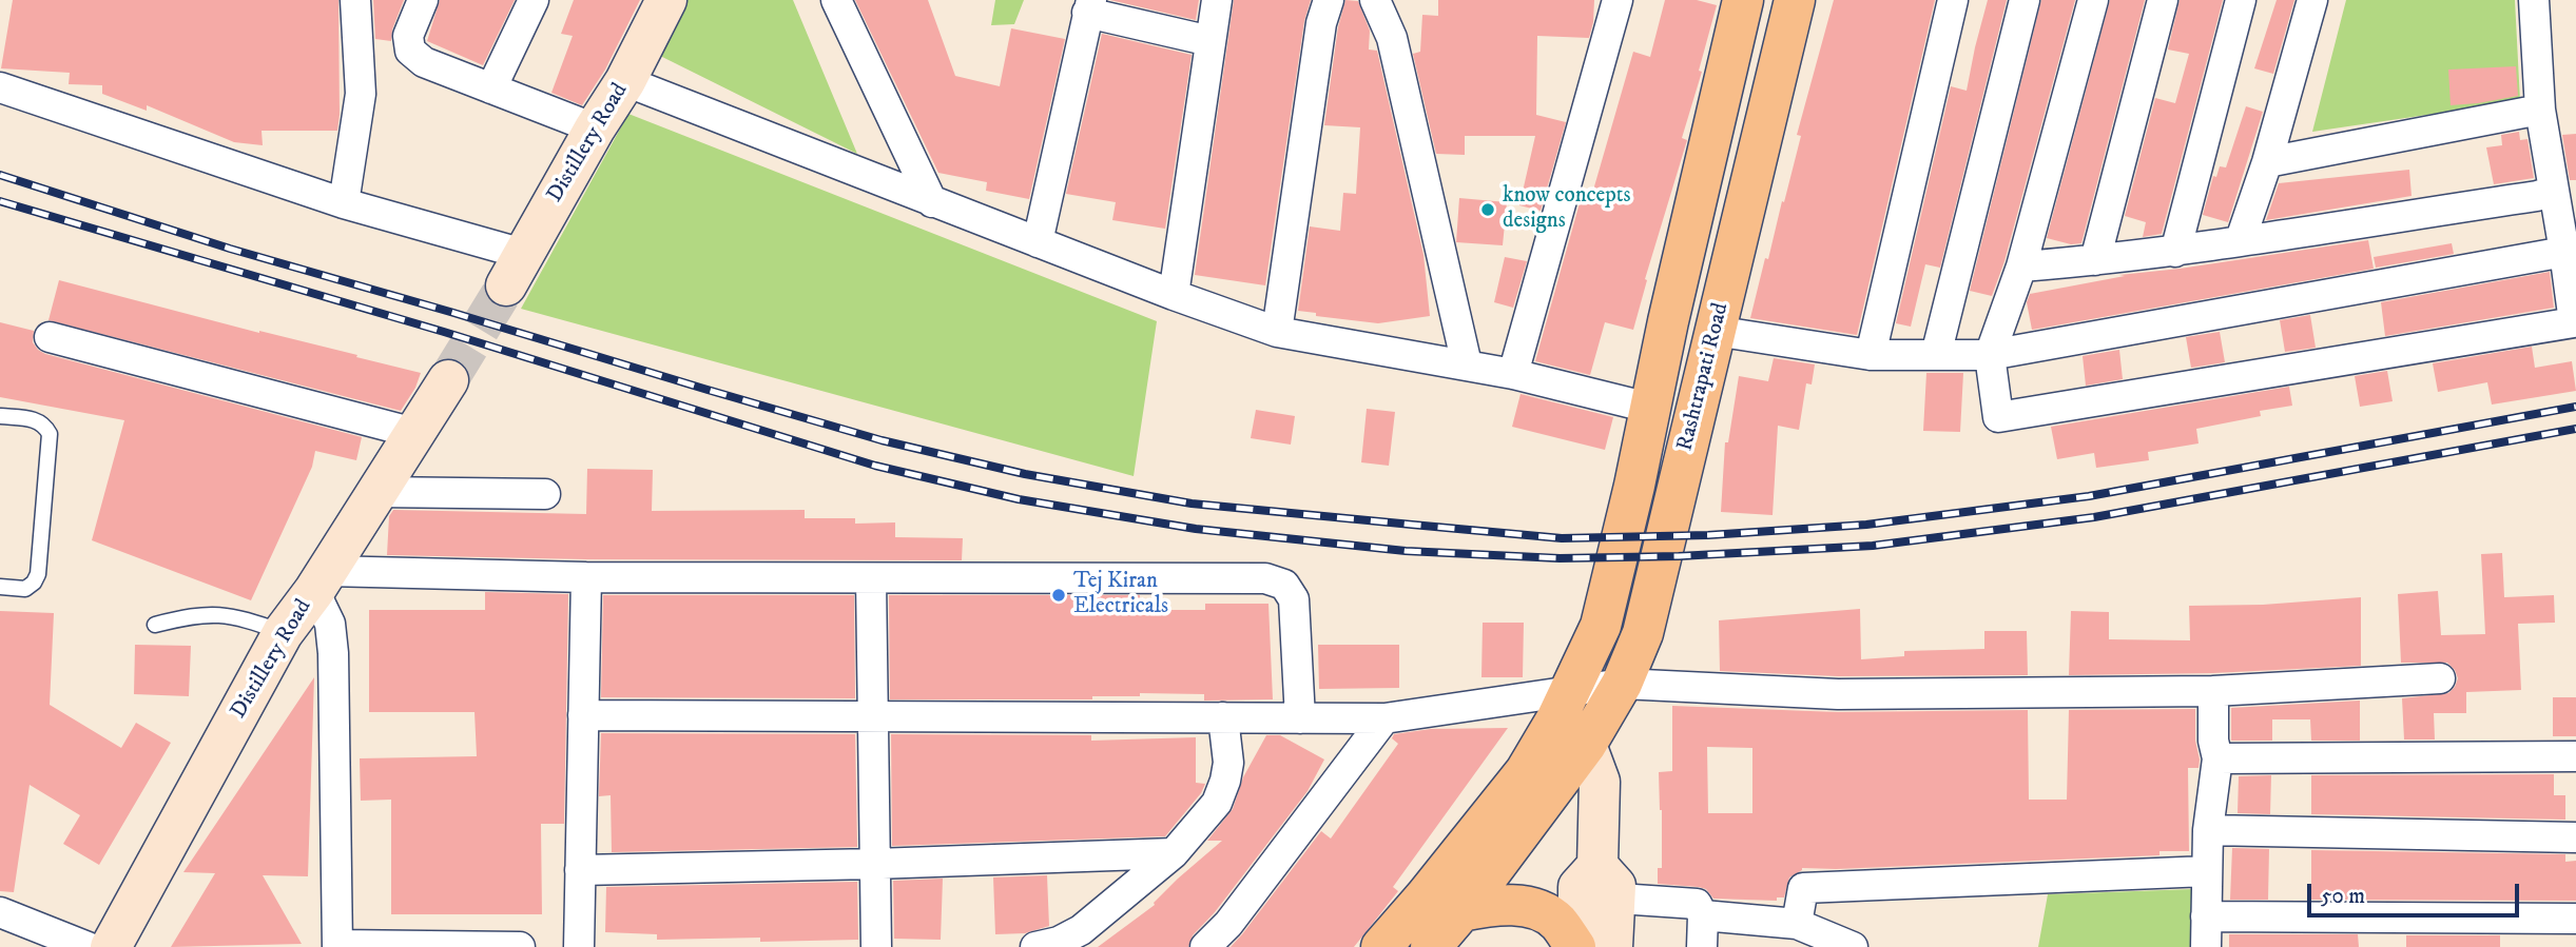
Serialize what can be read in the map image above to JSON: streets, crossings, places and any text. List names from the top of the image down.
{
  "streets": {
    "main road": ["Rashtrapati Road"],
    "street": ["Distillery Road"]
  },
  "places": ["know concepts designs", "Tej Kiran Electricals"],
  "scale_bar": "50 m"
}
